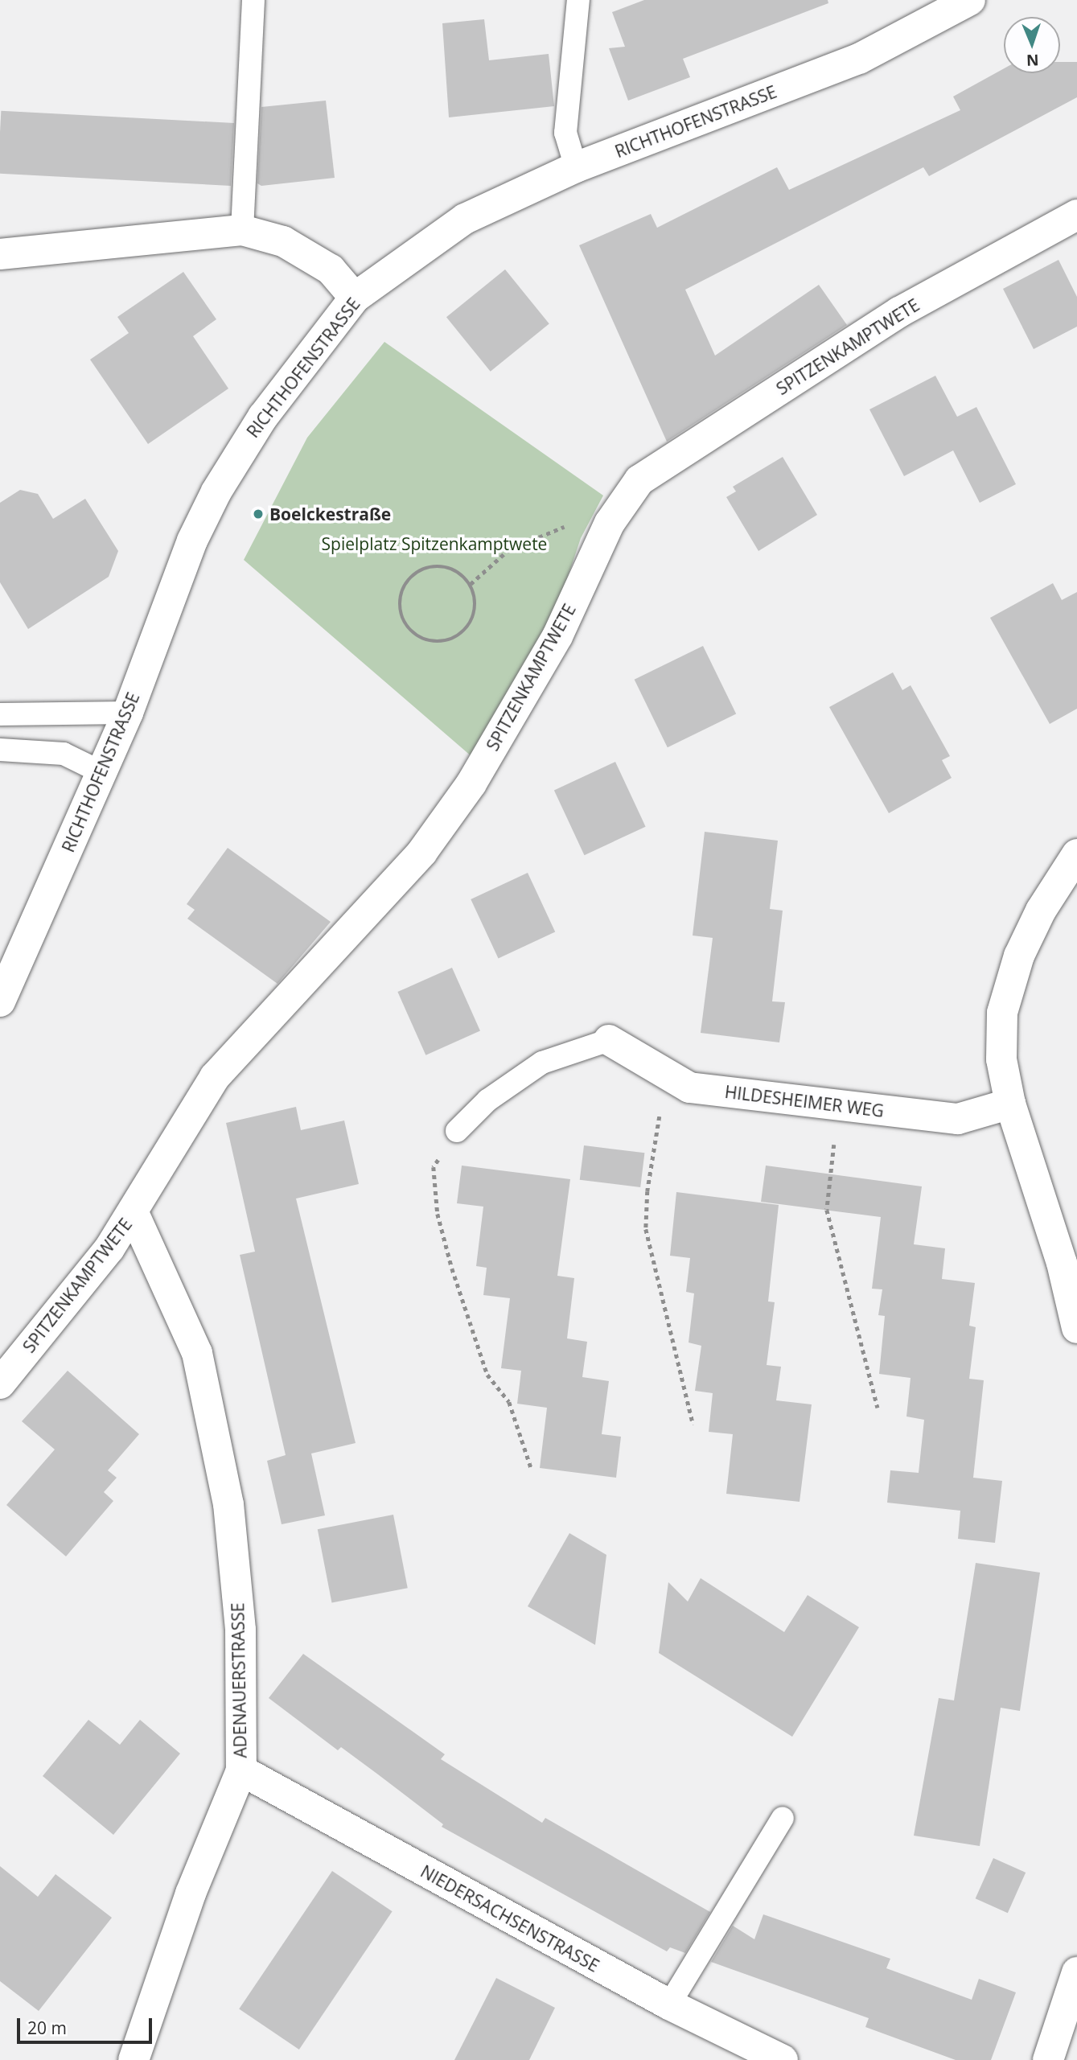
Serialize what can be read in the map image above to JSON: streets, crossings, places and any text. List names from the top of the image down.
{
  "streets": {
    "street": [
      "RICHTHOFENSTRASSE",
      "SPITZENKAMPTWETE",
      "HILDESHEIMER WEG",
      "ADENAUERSTRASSE",
      "NIEDERSACHSENSTRASSE"
    ]
  },
  "crossings": [
    ["SPITZENKAMPTWETE", "ADENAUERSTRASSE"],
    ["ADENAUERSTRASSE", "NIEDERSACHSENSTRASSE"]
  ],
  "parks": ["Spielplatz Spitzenkamptwete"],
  "places": ["Boelckestraße"],
  "scale_bar": "20 m",
  "north": "bottom"
}
